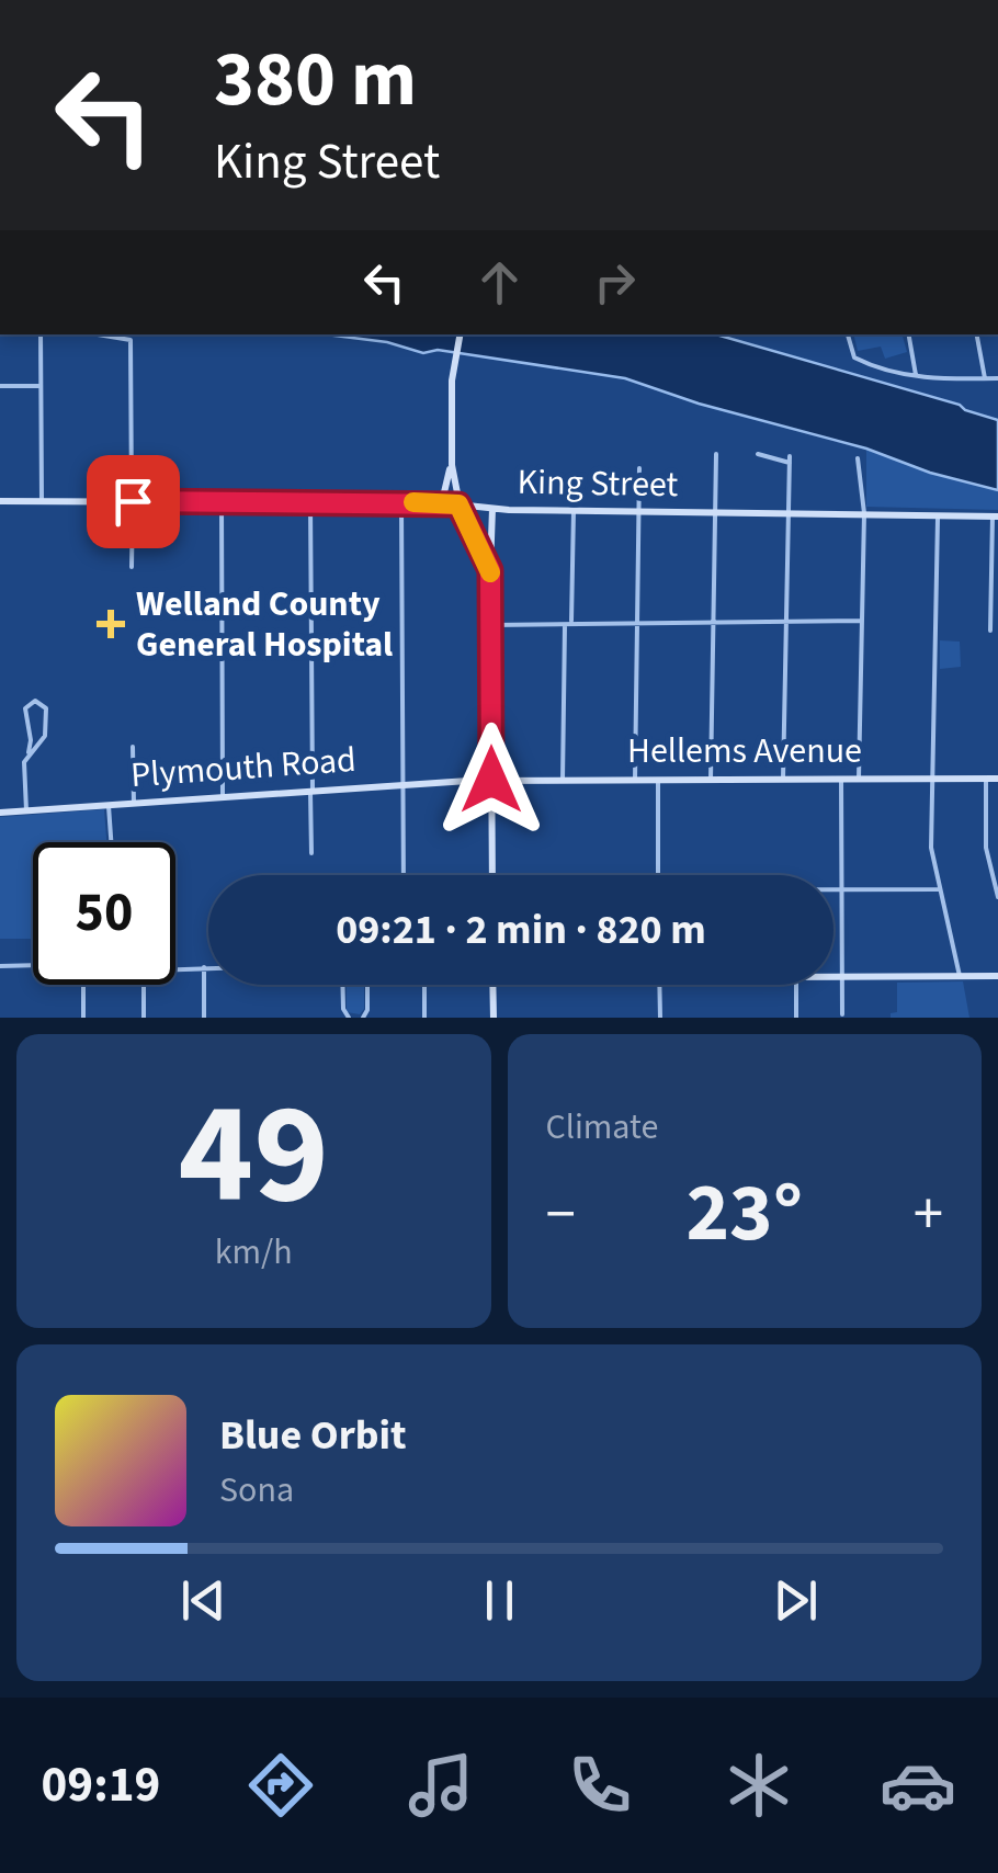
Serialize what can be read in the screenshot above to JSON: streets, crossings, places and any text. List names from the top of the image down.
{
  "streets": {
    "main road": ["King Street", "Hellems Avenue", "Plymouth Road"]
  },
  "crossings": [
    ["Hellems Avenue", "Plymouth Road"]
  ],
  "places": {
    "health": ["Welland County General Hospital"]
  },
  "page": {
    "turn": ["380 m", "King Street"],
    "limit": "50",
    "trip": "09:21 · 2 min · 820 m",
    "tile": [
      ["49", "km/h"],
      "Climate"
    ],
    "heat": ["−", "23°", "+"],
    "song": ["Blue Orbit", "Sona"],
    "tabs": "09:19"
  }
}
